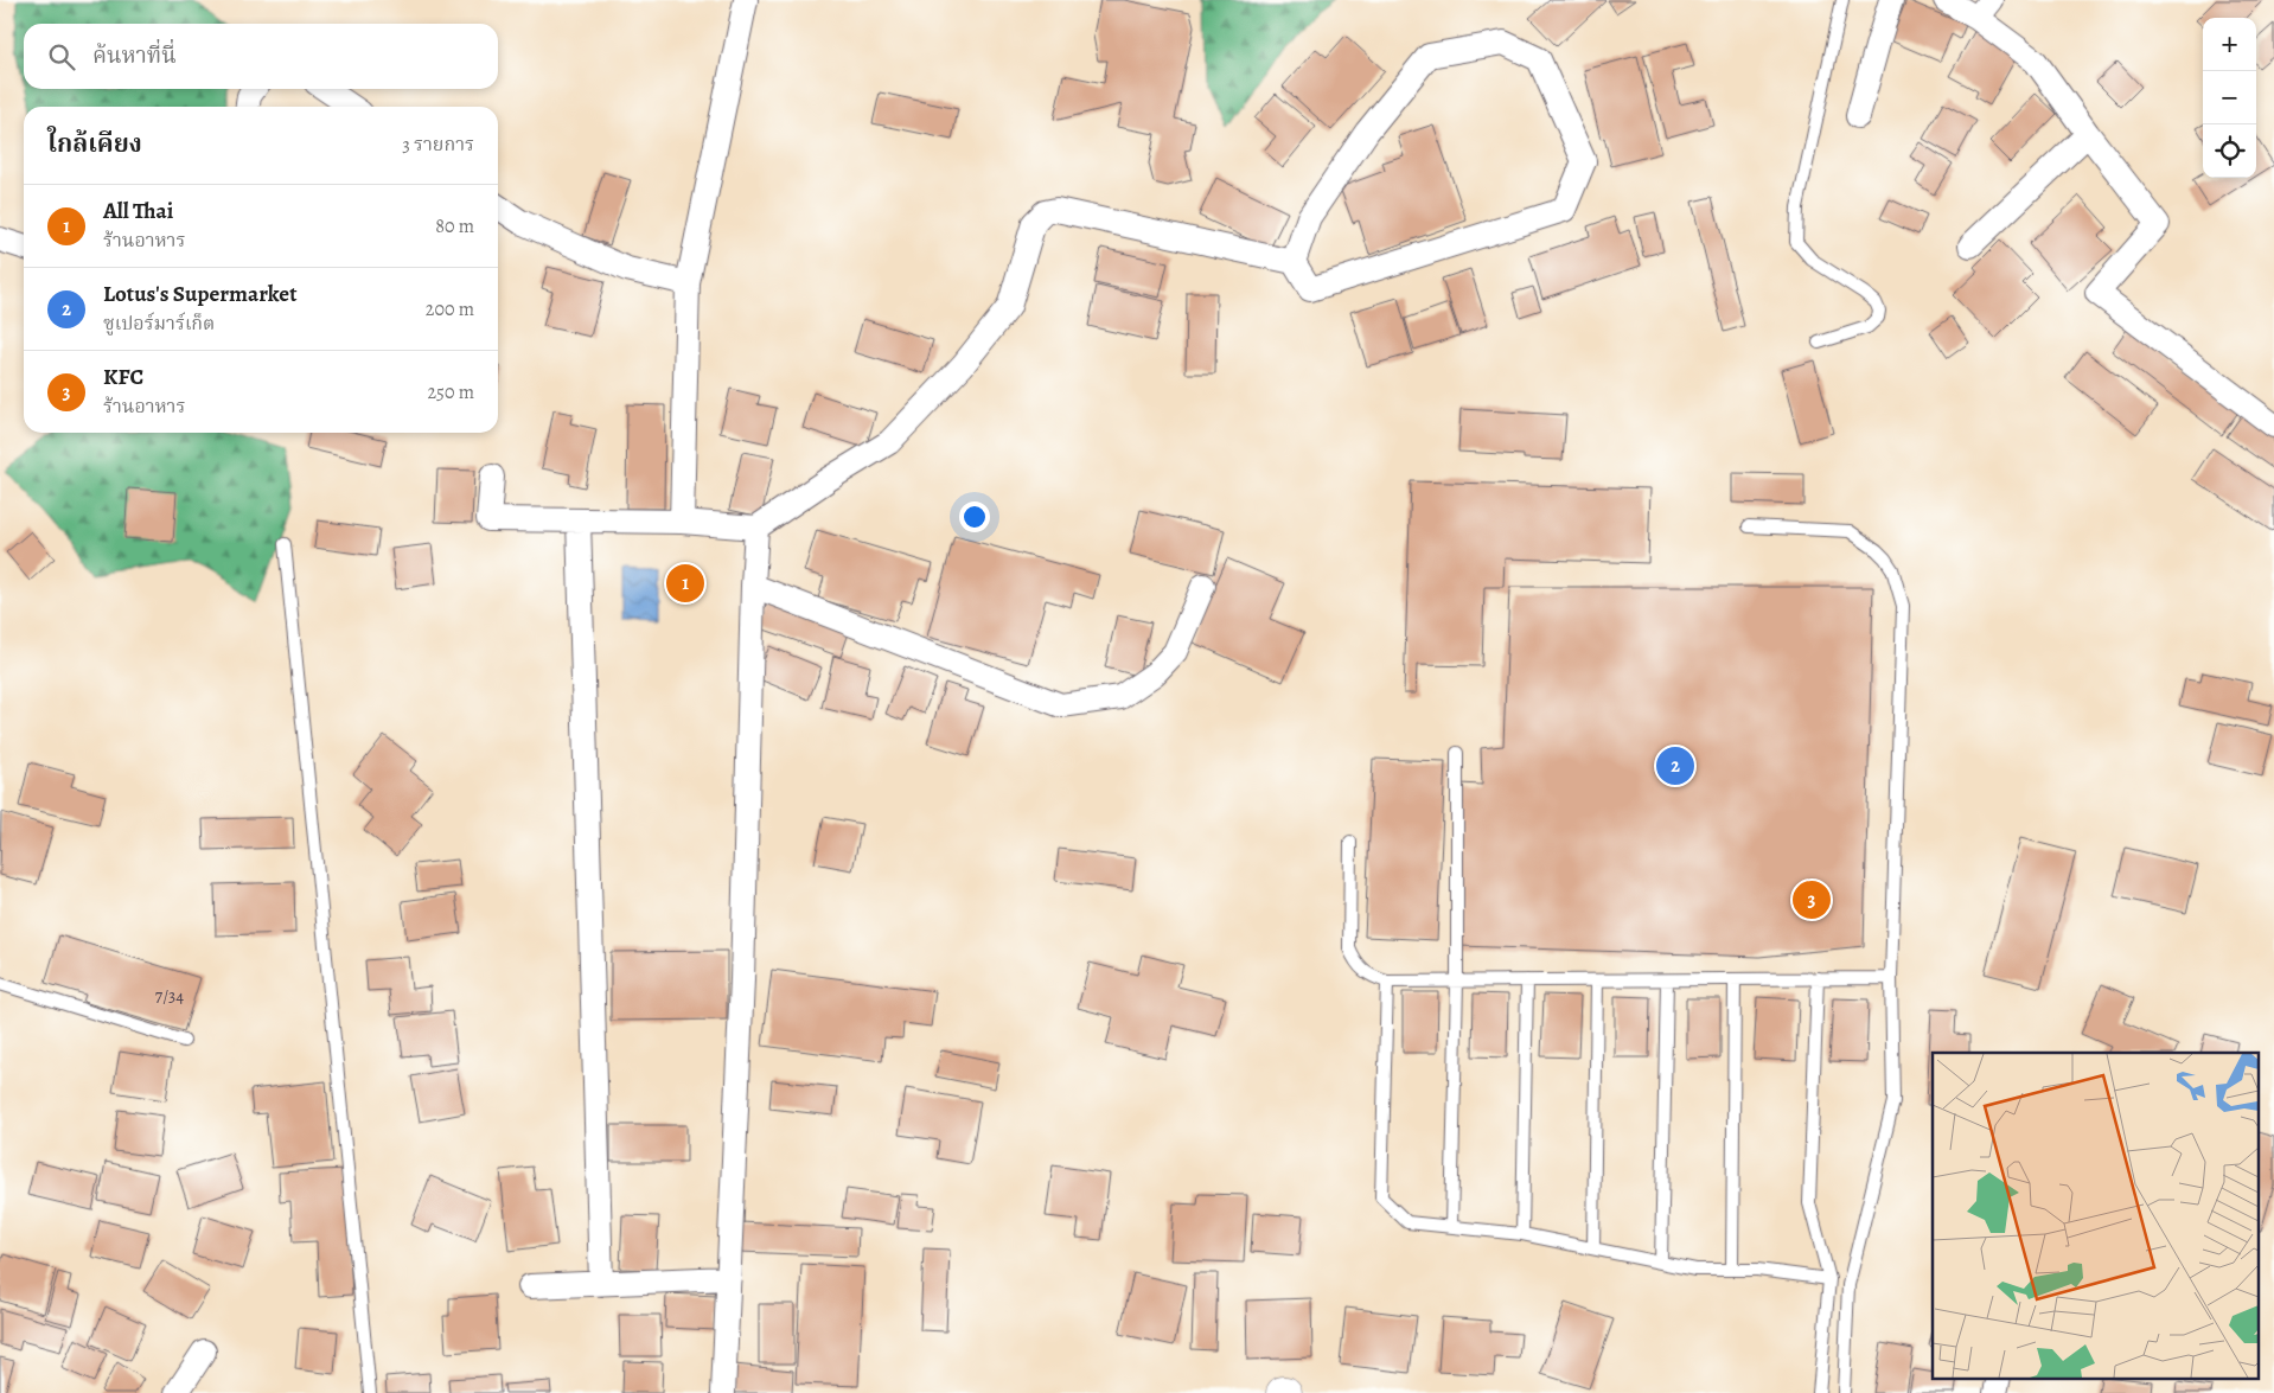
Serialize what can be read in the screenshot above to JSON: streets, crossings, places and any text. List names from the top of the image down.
{
  "house_numbers": ["7/34"],
  "page": {
    "map_buttons": ["+", "−"],
    "search": "ค้นหาที่นี่",
    "heading": ["ใกล้เคียง", "3 รายการ"],
    "list": [
      {
        "mark": "1",
        "name": "All Thai",
        "note": "ร้านอาหาร",
        "value": "80 m"
      },
      {
        "mark": "2",
        "name": "Lotus's Supermarket",
        "note": "ซูเปอร์มาร์เก็ต",
        "value": "200 m"
      },
      {
        "mark": "3",
        "name": "KFC",
        "note": "ร้านอาหาร",
        "value": "250 m"
      }
    ],
    "pins": ["1", "2", "3"]
  }
}
